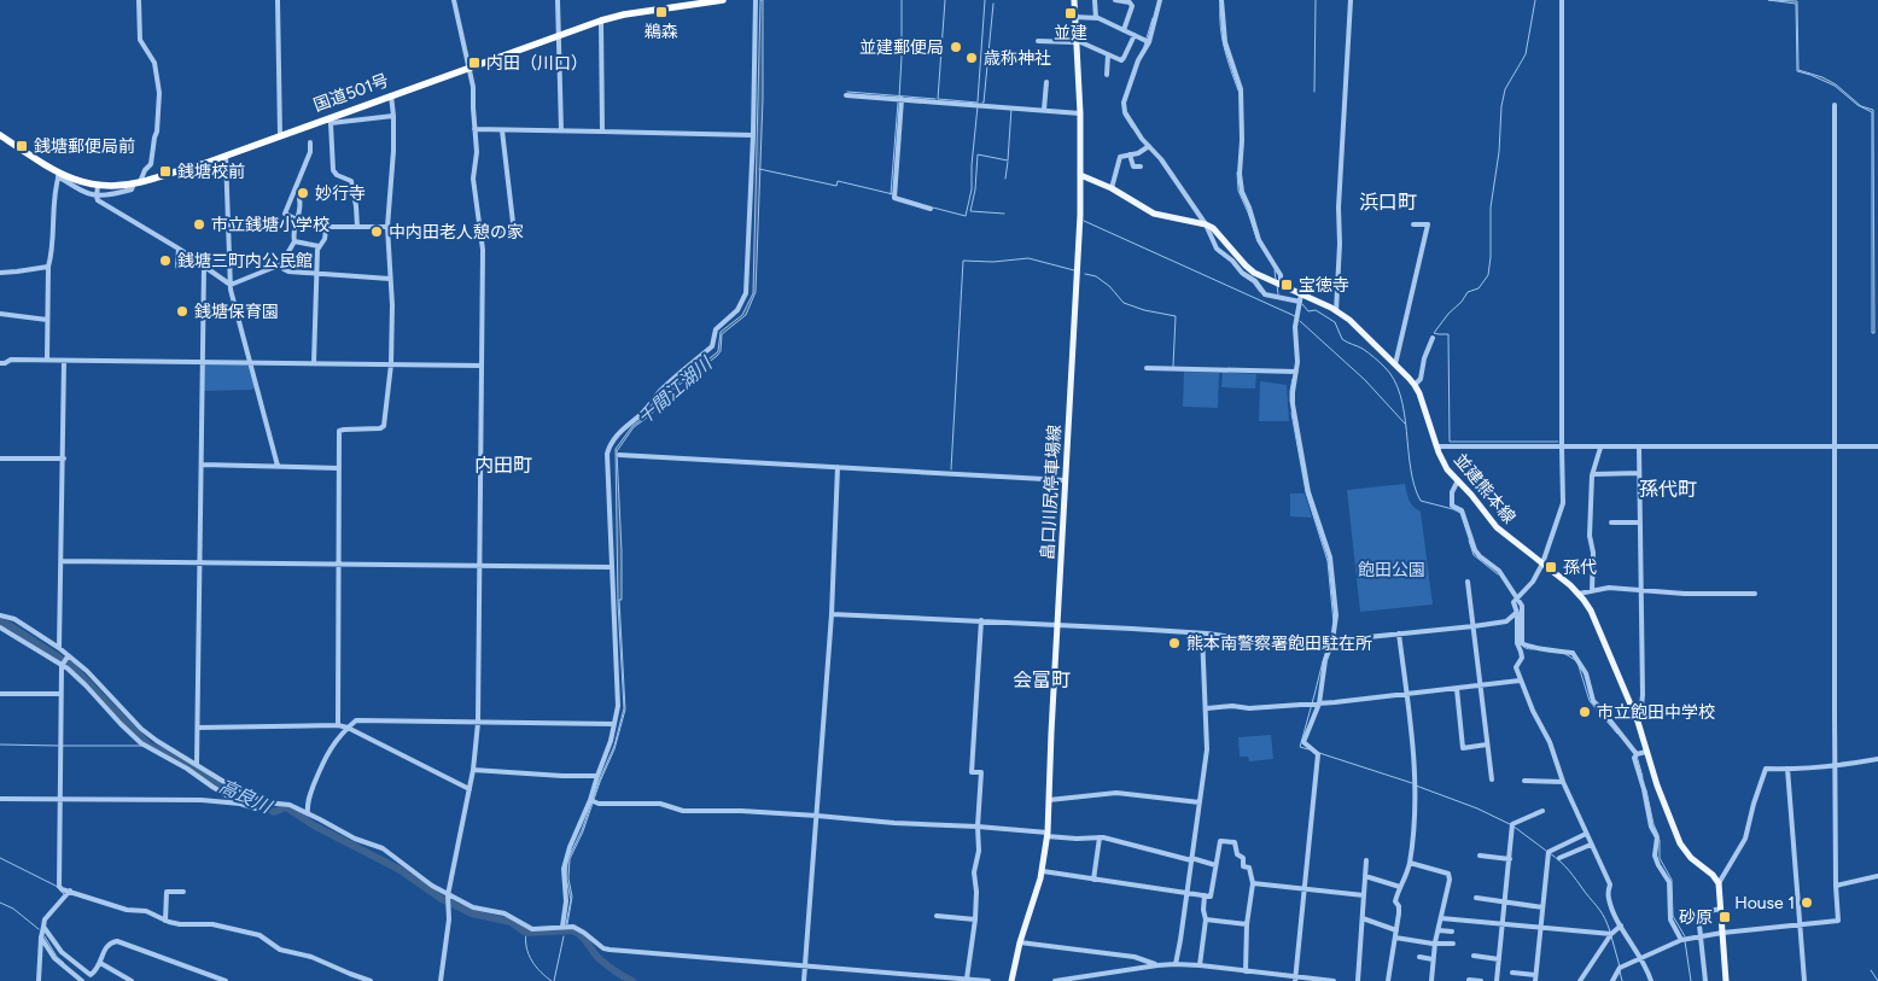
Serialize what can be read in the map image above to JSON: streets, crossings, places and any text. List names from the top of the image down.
{
  "streets": {
    "highway": ["国道501号"],
    "main road": ["並建熊本線", "畠口川尻停車場線"]
  },
  "districts": [
    "浜口町",
    "内田町",
    "孫代町",
    "会富町"
  ],
  "water": ["千間江湖川", "高良川"],
  "parks": ["飽田公園"],
  "places": {
    "transit": [
      "鵜森",
      "並建",
      "内田（川口）",
      "銭塘郵便局前",
      "銭塘校前",
      "宝徳寺",
      "孫代",
      "砂原"
    ],
    "other": [
      "並建郵便局",
      "歳称神社",
      "妙行寺",
      "市立銭塘小学校",
      "中内田老人憩の家",
      "銭塘三町内公民館",
      "銭塘保育園",
      "熊本南警察署飽田駐在所",
      "市立飽田中学校",
      "House 1"
    ]
  }
}
